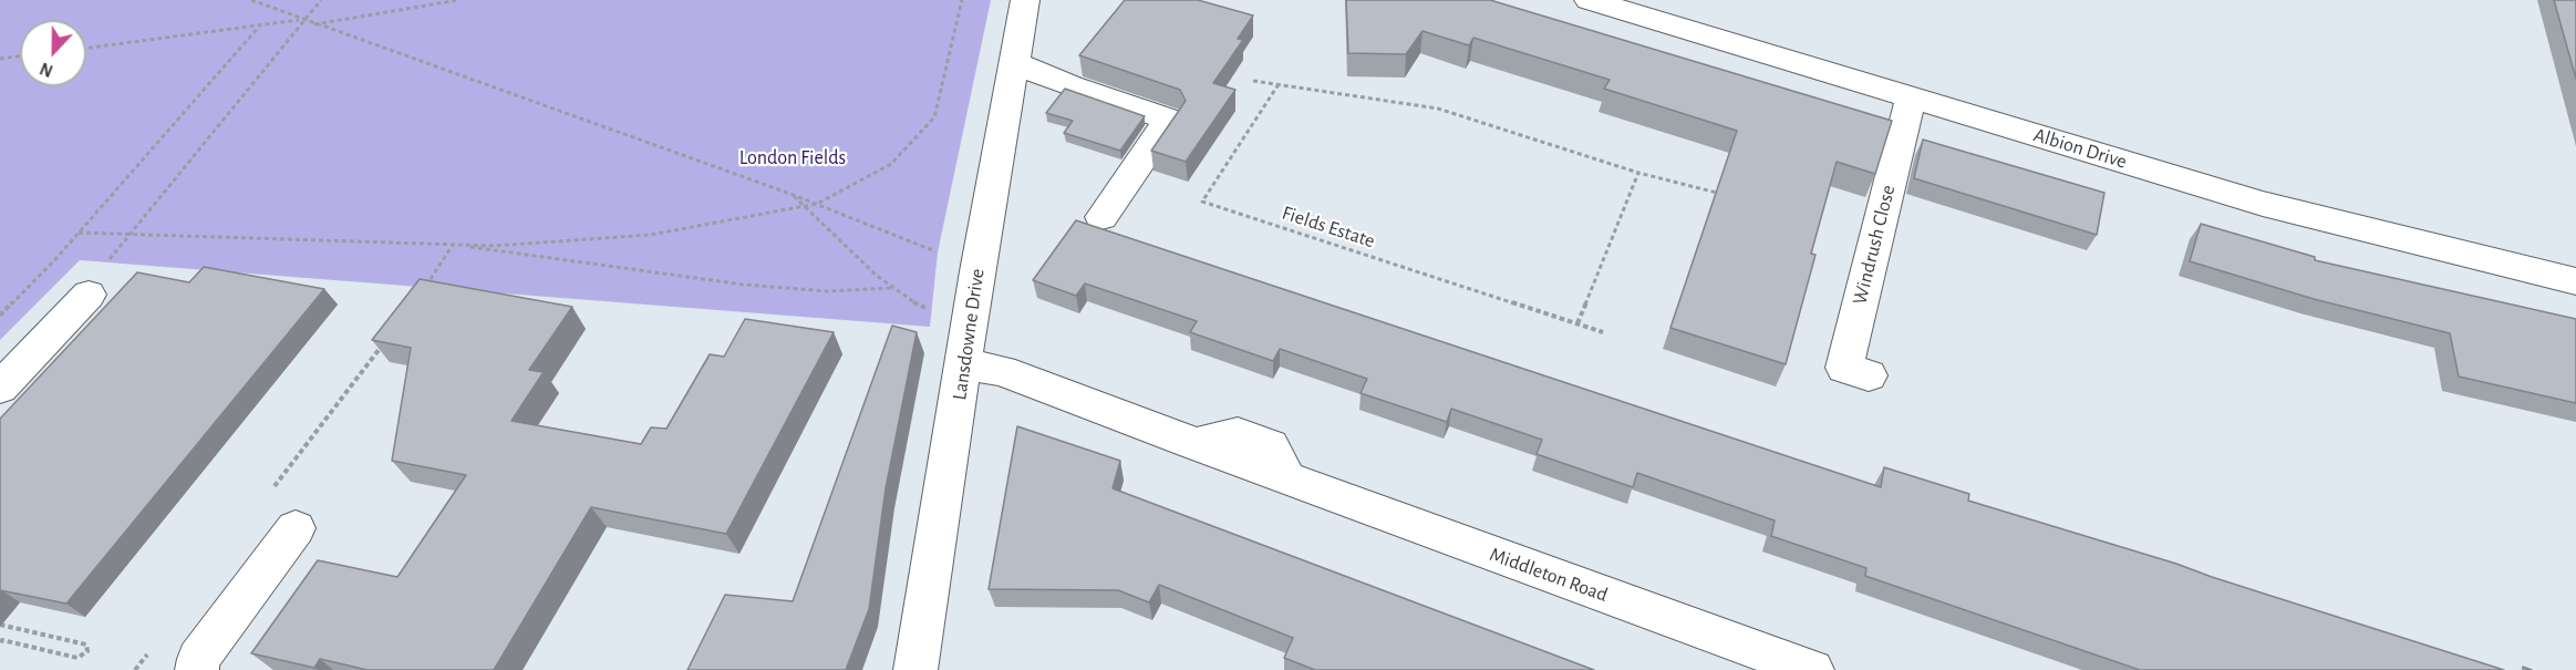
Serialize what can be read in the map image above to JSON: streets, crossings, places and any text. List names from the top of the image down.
{
  "streets": {
    "street": [
      "Albion Drive",
      "Windrush Close",
      "Lansdowne Drive",
      "Middleton Road"
    ],
    "path": ["Fields Estate"]
  },
  "crossings": [
    ["Albion Drive", "Windrush Close"]
  ],
  "parks": ["London Fields"],
  "north": "bottom"
}
